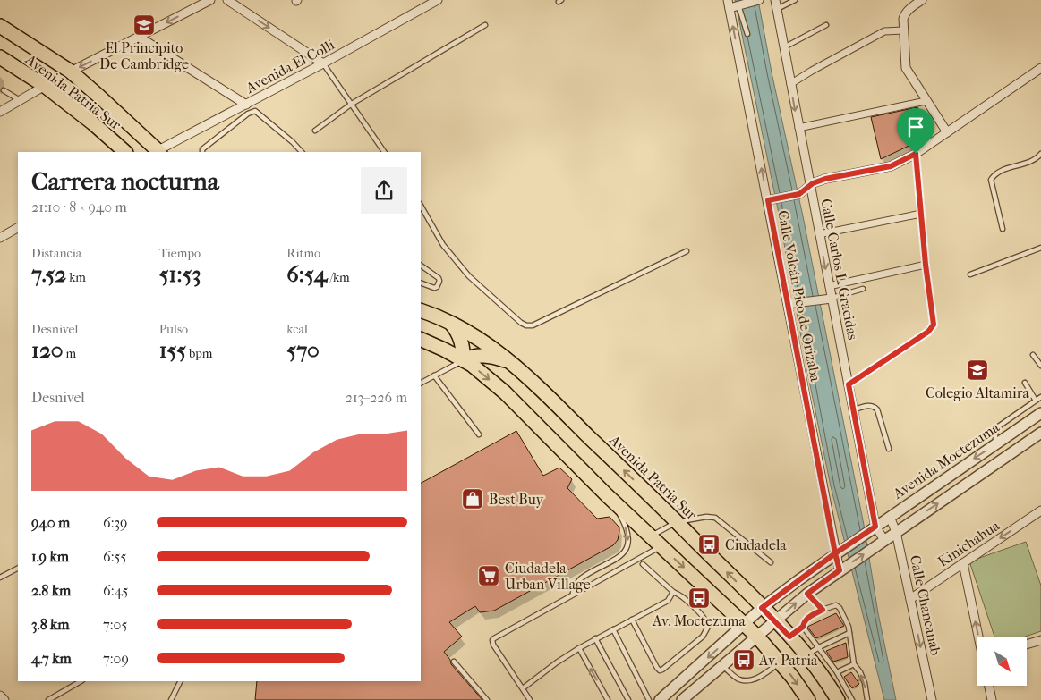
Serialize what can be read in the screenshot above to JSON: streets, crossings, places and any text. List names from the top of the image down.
{
  "streets": {
    "main road": ["Avenida Patria Sur"],
    "street": [
      "Avenida El Colli",
      "Calle Carlos L. Gracidas",
      "Calle Volcán Pico de Orizaba",
      "Avenida Moctezuma",
      "Kinichahua",
      "Calle Chancanab"
    ]
  },
  "crossings": [
    ["Avenida El Colli", "Avenida Patria Sur"],
    ["Avenida Patria Sur", "Avenida Moctezuma"],
    ["Calle Carlos L. Gracidas", "Avenida Moctezuma"],
    ["Calle Volcán Pico de Orizaba", "Avenida Moctezuma"],
    ["Avenida Moctezuma", "Calle Chancanab"],
    ["Kinichahua", "Calle Chancanab"]
  ],
  "places": {
    "school or university": ["El Principito De Cambridge", "Colegio Altamira"],
    "shop": ["Best Buy"],
    "bus stop": ["Ciudadela", "Av. Moctezuma", "Av. Patria"],
    "supermarket": ["Ciudadela Urban Village"]
  },
  "north": "bottom right",
  "page": {
    "heading": ["Carrera nocturna", "21:10 · 8 × 940 m"],
    "stats": [
      ["Distancia", "7.52 km"],
      ["Tiempo", "51:53"],
      ["Ritmo", "6:54 /km"],
      ["Desnivel", "120 m"],
      ["Pulso", "155 bpm"],
      ["kcal", "570"]
    ],
    "chart": ["Desnivel", "213–226 m"],
    "list": [
      {
        "name": "940 m",
        "note": "6:39"
      },
      {
        "name": "1.9 km",
        "note": "6:55"
      },
      {
        "name": "2.8 km",
        "note": "6:45"
      },
      {
        "name": "3.8 km",
        "note": "7:05"
      },
      {
        "name": "4.7 km",
        "note": "7:09"
      }
    ]
  }
}
